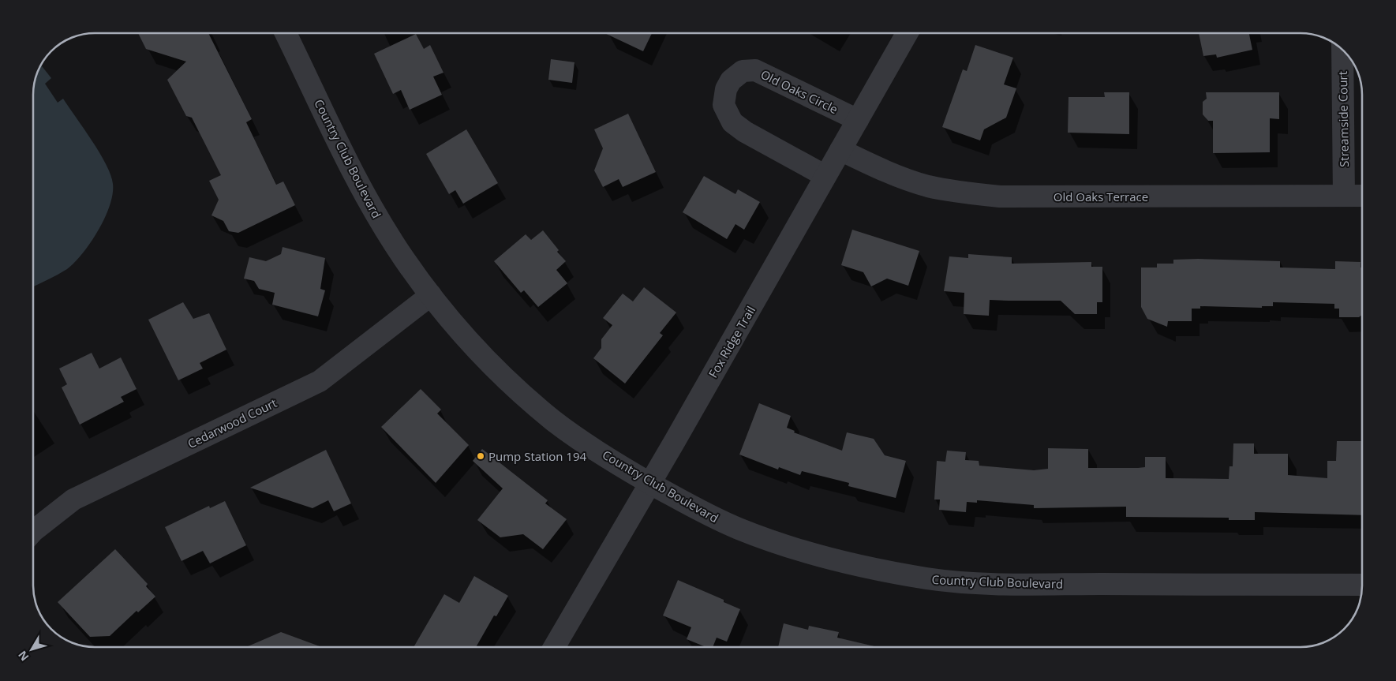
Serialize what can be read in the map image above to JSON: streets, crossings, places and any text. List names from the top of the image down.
{
  "streets": {
    "street": [
      "Old Oaks Circle",
      "Streamside Court",
      "Country Club Boulevard",
      "Old Oaks Terrace",
      "Fox Ridge Trail",
      "Cedarwood Court"
    ]
  },
  "crossings": [
    ["Old Oaks Circle", "Fox Ridge Trail"],
    ["Streamside Court", "Old Oaks Terrace"],
    ["Country Club Boulevard", "Fox Ridge Trail"],
    ["Country Club Boulevard", "Cedarwood Court"],
    ["Old Oaks Terrace", "Fox Ridge Trail"]
  ],
  "places": ["Pump Station 194"],
  "north": "bottom left"
}
